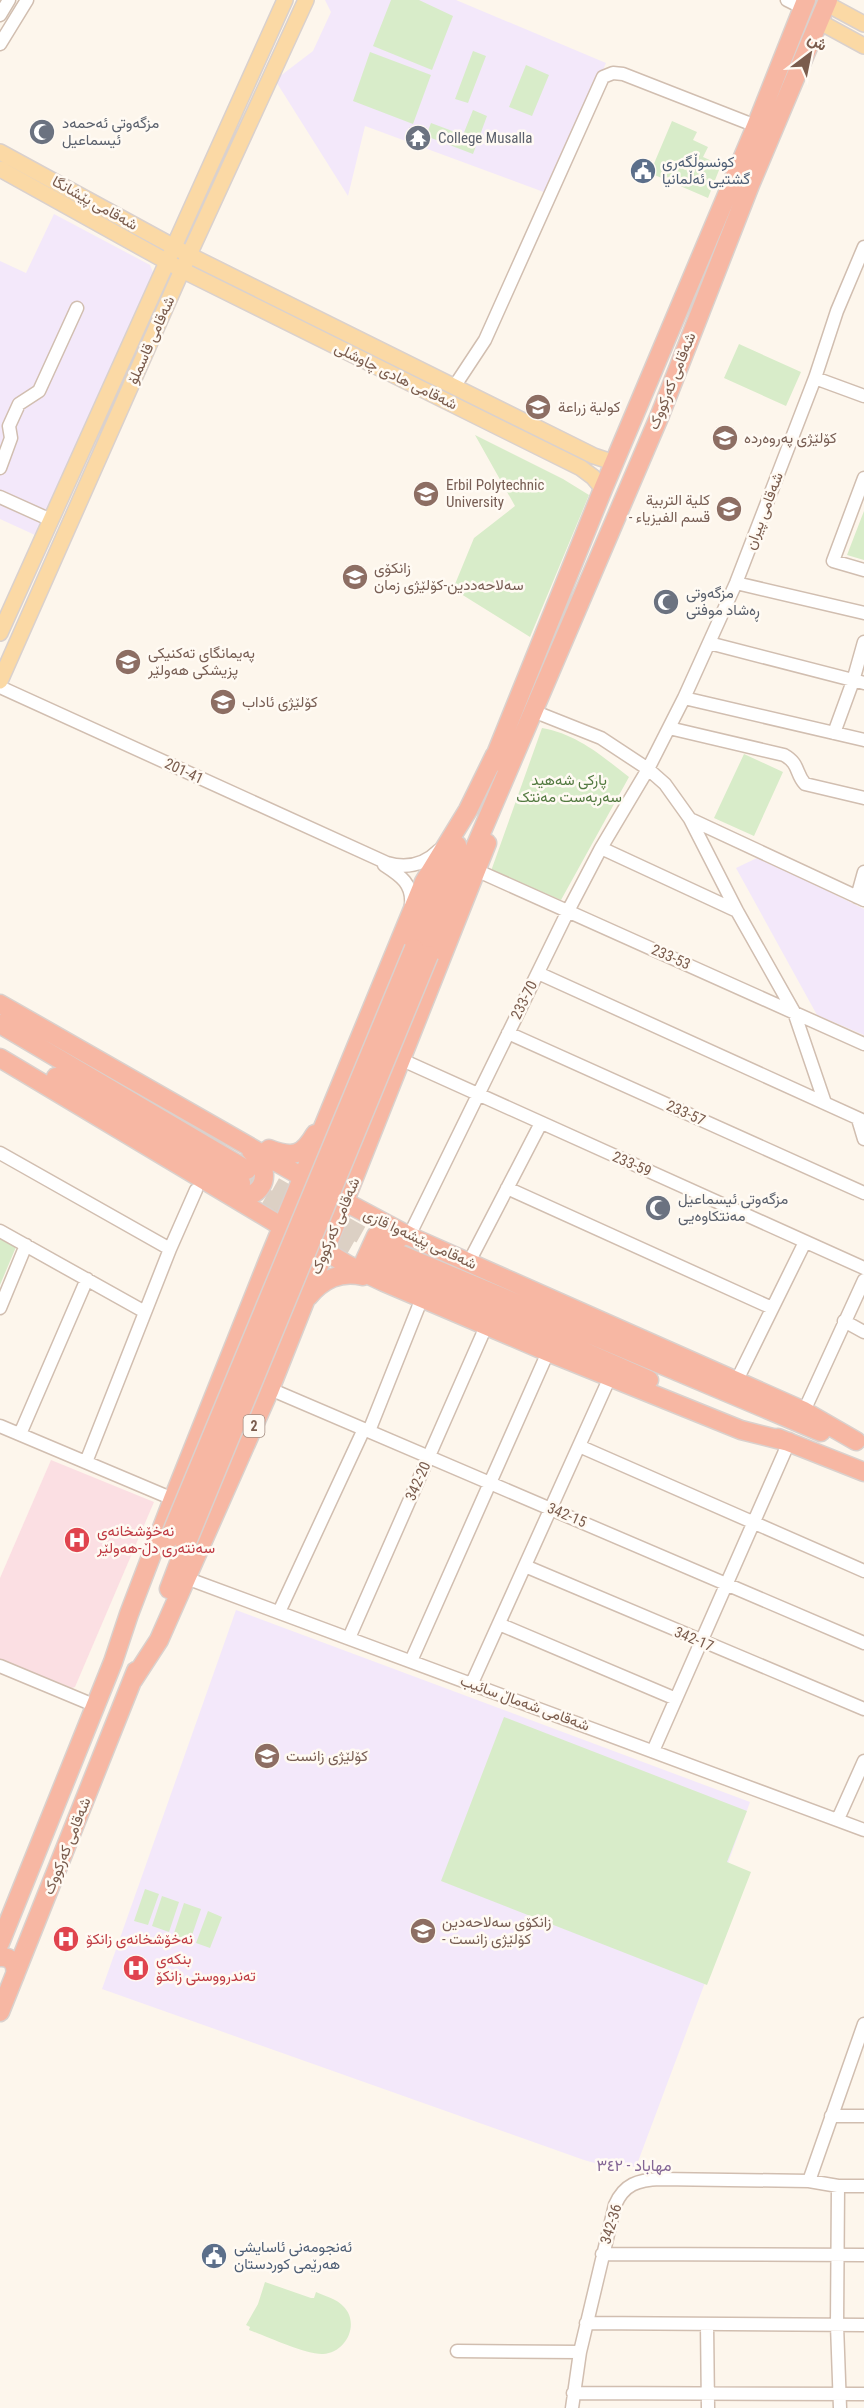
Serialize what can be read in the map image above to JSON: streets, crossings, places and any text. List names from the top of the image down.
{
  "streets": {
    "highway": ["شەقامی کەرکووک", "شەقامی پێشەوا قازی", "2"],
    "main road": ["شەقامی پێشانگا", "شەقامی قاسملۆ", "شەقامی هادی چاوشلی"],
    "street": [
      "شەقامی پیران",
      "201-41",
      "233-53",
      "233-70",
      "233-57",
      "233-59",
      "342-20",
      "342-15",
      "342-17",
      "شەقامی شەماڵ سائیب",
      "342-36"
    ]
  },
  "crossings": [
    ["شەقامی پێشانگا", "شەقامی قاسملۆ"],
    ["شەقامی پێشانگا", "شەقامی هادی چاوشلی"],
    ["شەقامی قاسملۆ", "شەقامی هادی چاوشلی"],
    ["شەقامی هادی چاوشلی", "شەقامی کەرکووک"],
    ["شەقامی کەرکووک", "201-41"],
    ["شەقامی کەرکووک", "233-53"],
    ["شەقامی کەرکووک", "233-59"],
    ["شەقامی کەرکووک", "شەقامی پێشەوا قازی"],
    ["شەقامی کەرکووک", "2"],
    ["شەقامی کەرکووک", "342-15"],
    ["شەقامی کەرکووک", "شەقامی شەماڵ سائیب"],
    ["شەقامی پیران", "233-70"],
    ["233-53", "233-70"],
    ["233-70", "233-57"],
    ["233-70", "233-59"],
    ["233-70", "شەقامی پێشەوا قازی"],
    ["شەقامی پێشەوا قازی", "2"],
    ["شەقامی پێشەوا قازی", "342-20"],
    ["342-20", "342-15"],
    ["342-20", "شەقامی شەماڵ سائیب"]
  ],
  "districts": ["مهاباد - ٣٤٢"],
  "parks": ["پارکی شەهید سەربەست مەنتک"],
  "places": {
    "mosque": ["مزگەوتی ئەحمەد ئیسماعیل", "مزگەوتی ڕەشاد موفتی", "مزگەوتی ئیسماعیل مەنتکاوەیی"],
    "temple": ["College Musalla"],
    "public building": ["کونسوڵگەری گشتیی ئەڵمانیا", "ئەنجومەنی ئاسایشی هەرێمی کوردستان"],
    "school or university": [
      "كولية زراعة",
      "کۆلێژی پەروەردە",
      "Erbil Polytechnic University",
      "كلية التربية - قسم الفيزياء",
      "زانکۆی سەلاحەددین-کۆلێژی زمان",
      "پەیمانگای تەکنیکی پزیشکی هەولێر",
      "کۆلێژی ئاداب",
      "کۆلێژی زانست",
      "زانکۆی سەلاحەدین - کۆلێژی زانست"
    ],
    "hospital": ["نەخۆشخانەی سەنتەری دڵ-هەولێر", "نەخۆشخانەی زانکۆ", "بنکەی تەندرووستی زانکۆ"]
  },
  "north": "top right"
}
